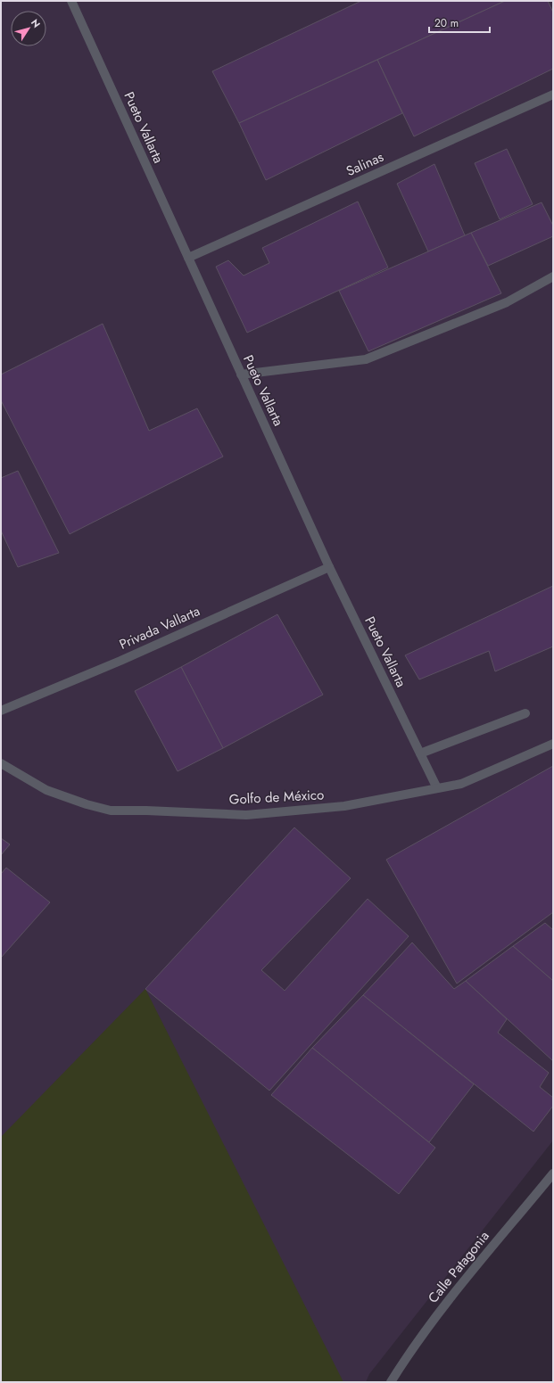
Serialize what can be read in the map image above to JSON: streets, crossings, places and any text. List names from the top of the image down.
{
  "streets": {
    "street": [
      "Pueto Vallarta",
      "Salinas",
      "Privada Vallarta",
      "Golfo de México",
      "Calle Patagonia"
    ]
  },
  "crossings": [
    ["Pueto Vallarta", "Salinas"],
    ["Pueto Vallarta", "Privada Vallarta"],
    ["Pueto Vallarta", "Golfo de México"]
  ],
  "scale_bar": "20 m",
  "north": "top right"
}
